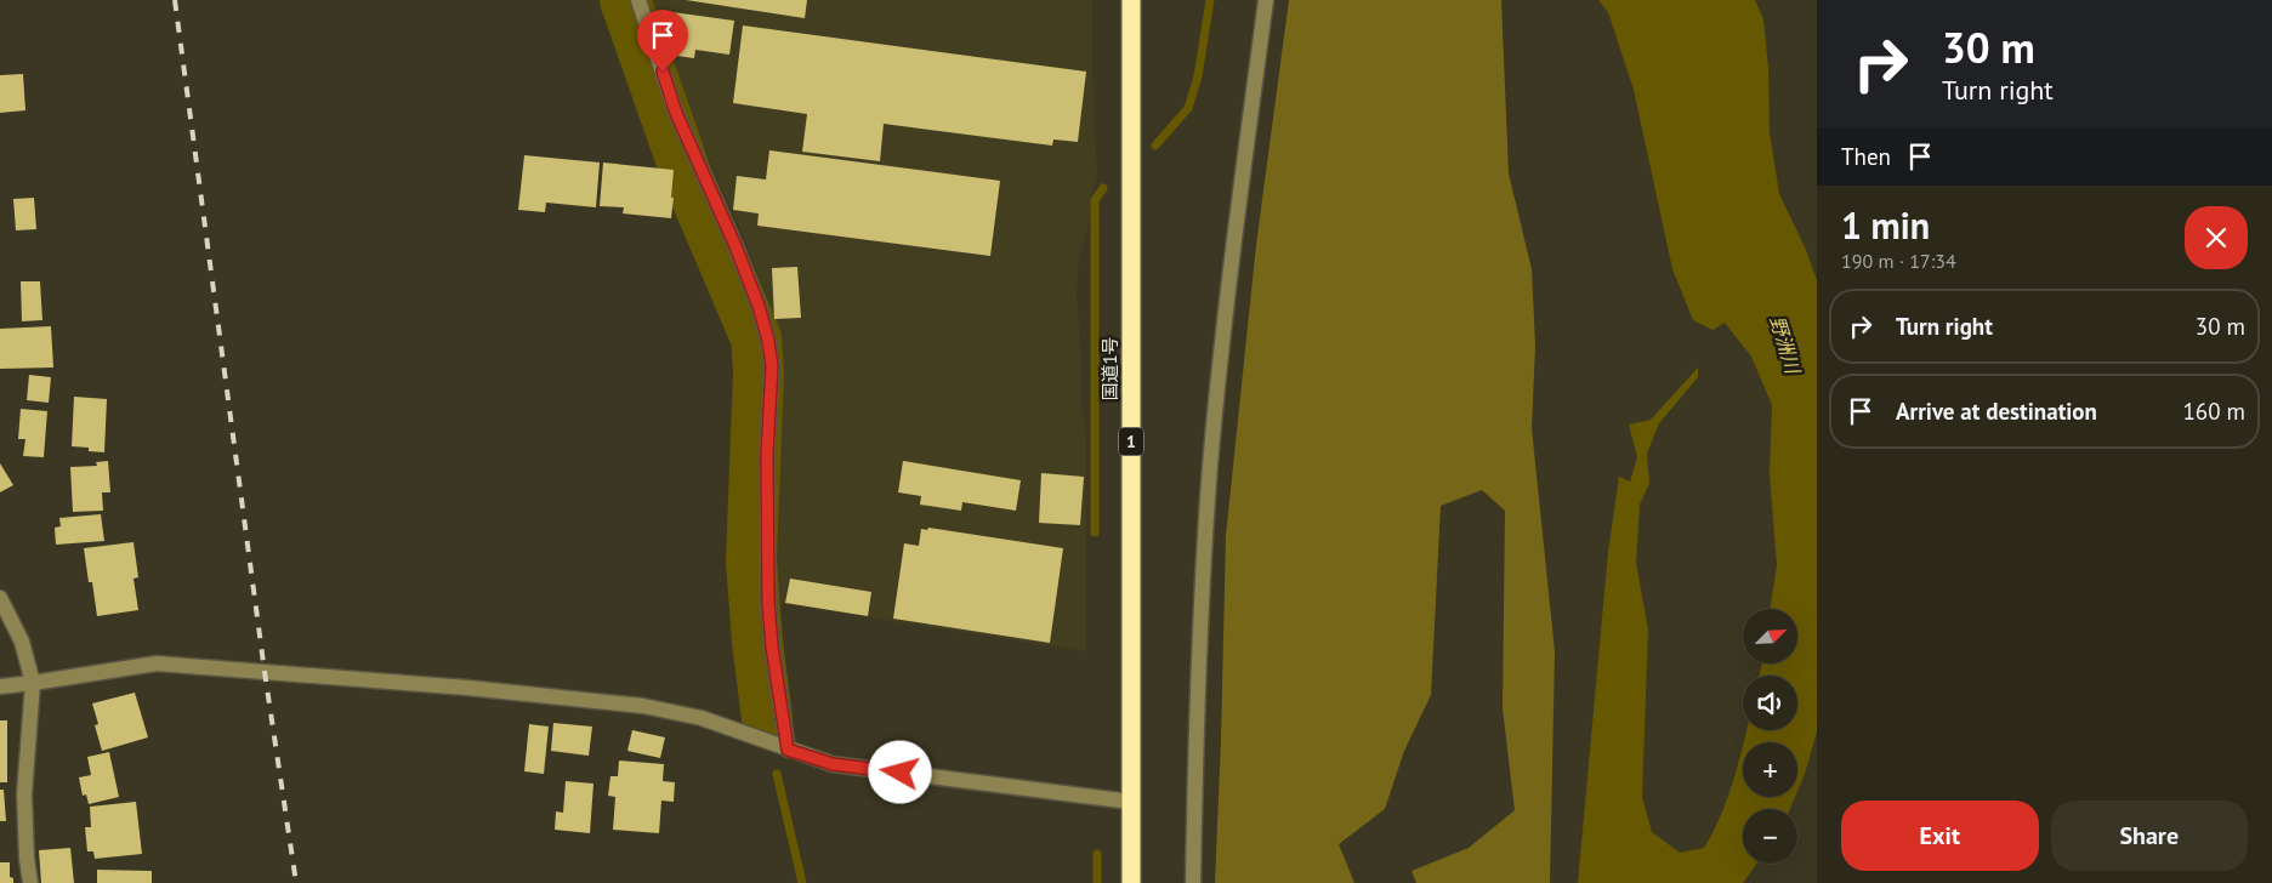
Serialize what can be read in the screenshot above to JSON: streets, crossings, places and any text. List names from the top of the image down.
{
  "streets": {
    "highway": ["国道1号", "1"]
  },
  "water": ["野洲川"],
  "north": "top right",
  "page": {
    "turn": ["30 m", "Turn right"],
    "then": "Then",
    "heading": ["1 min", "190 m · 17:34"],
    "list": [
      {
        "name": "Turn right",
        "value": "30 m"
      },
      {
        "name": "Arrive at destination",
        "value": "160 m"
      }
    ],
    "map_buttons": ["+", "−"],
    "buttons": ["Exit", "Share"]
  }
}
